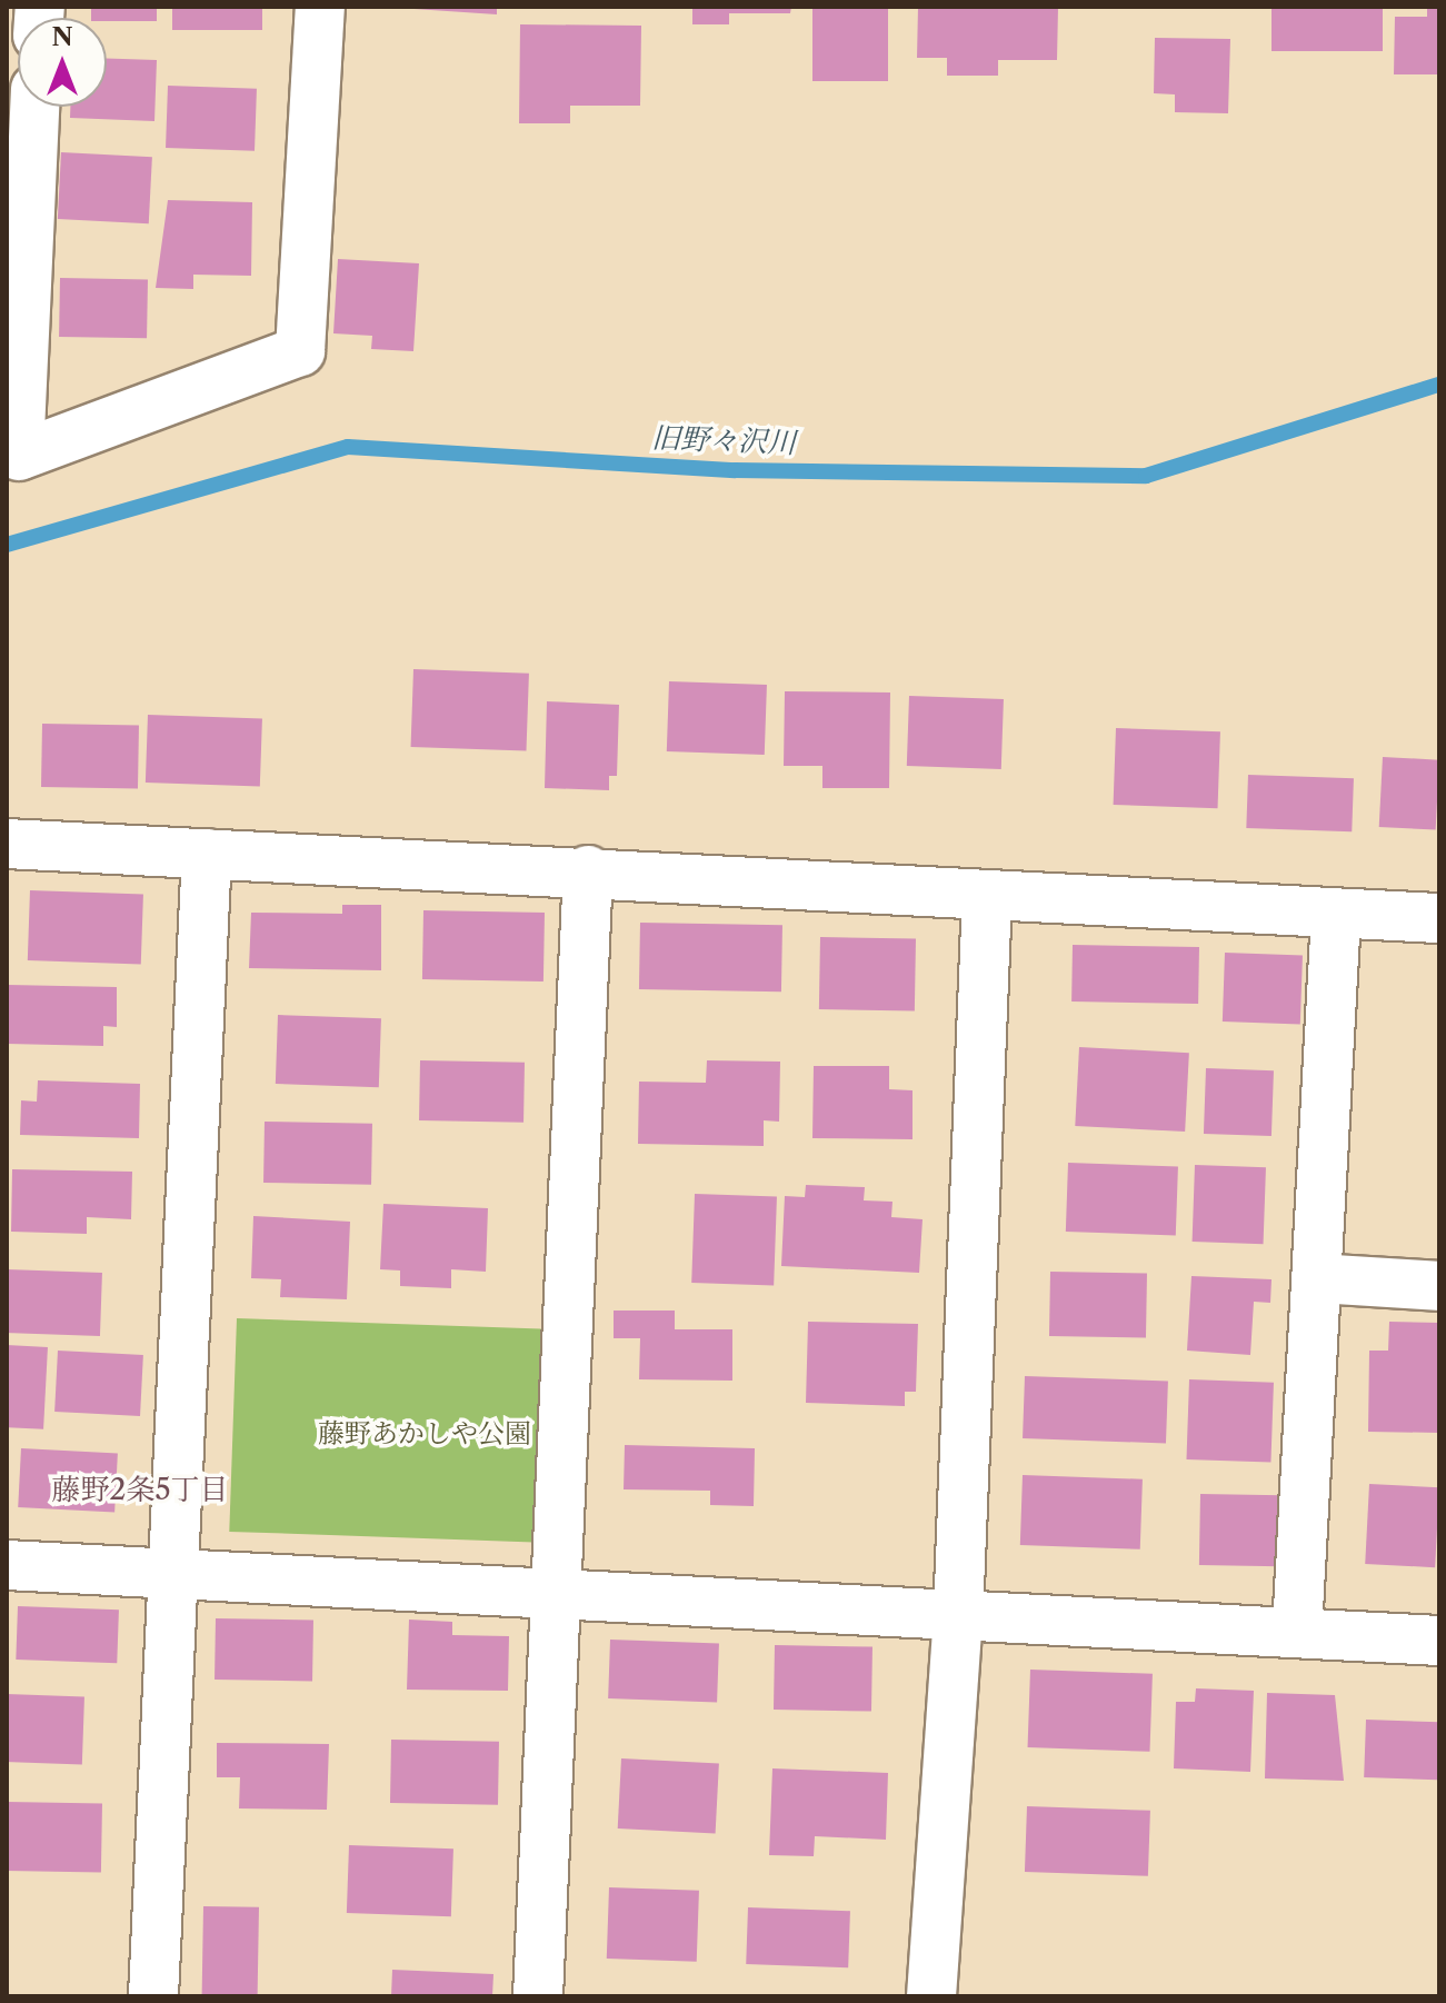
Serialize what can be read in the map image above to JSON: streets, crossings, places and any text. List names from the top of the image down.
{
  "districts": ["藤野2条5丁目"],
  "water": ["旧野々沢川"],
  "parks": ["藤野あかしや公園"],
  "north": "top"
}
